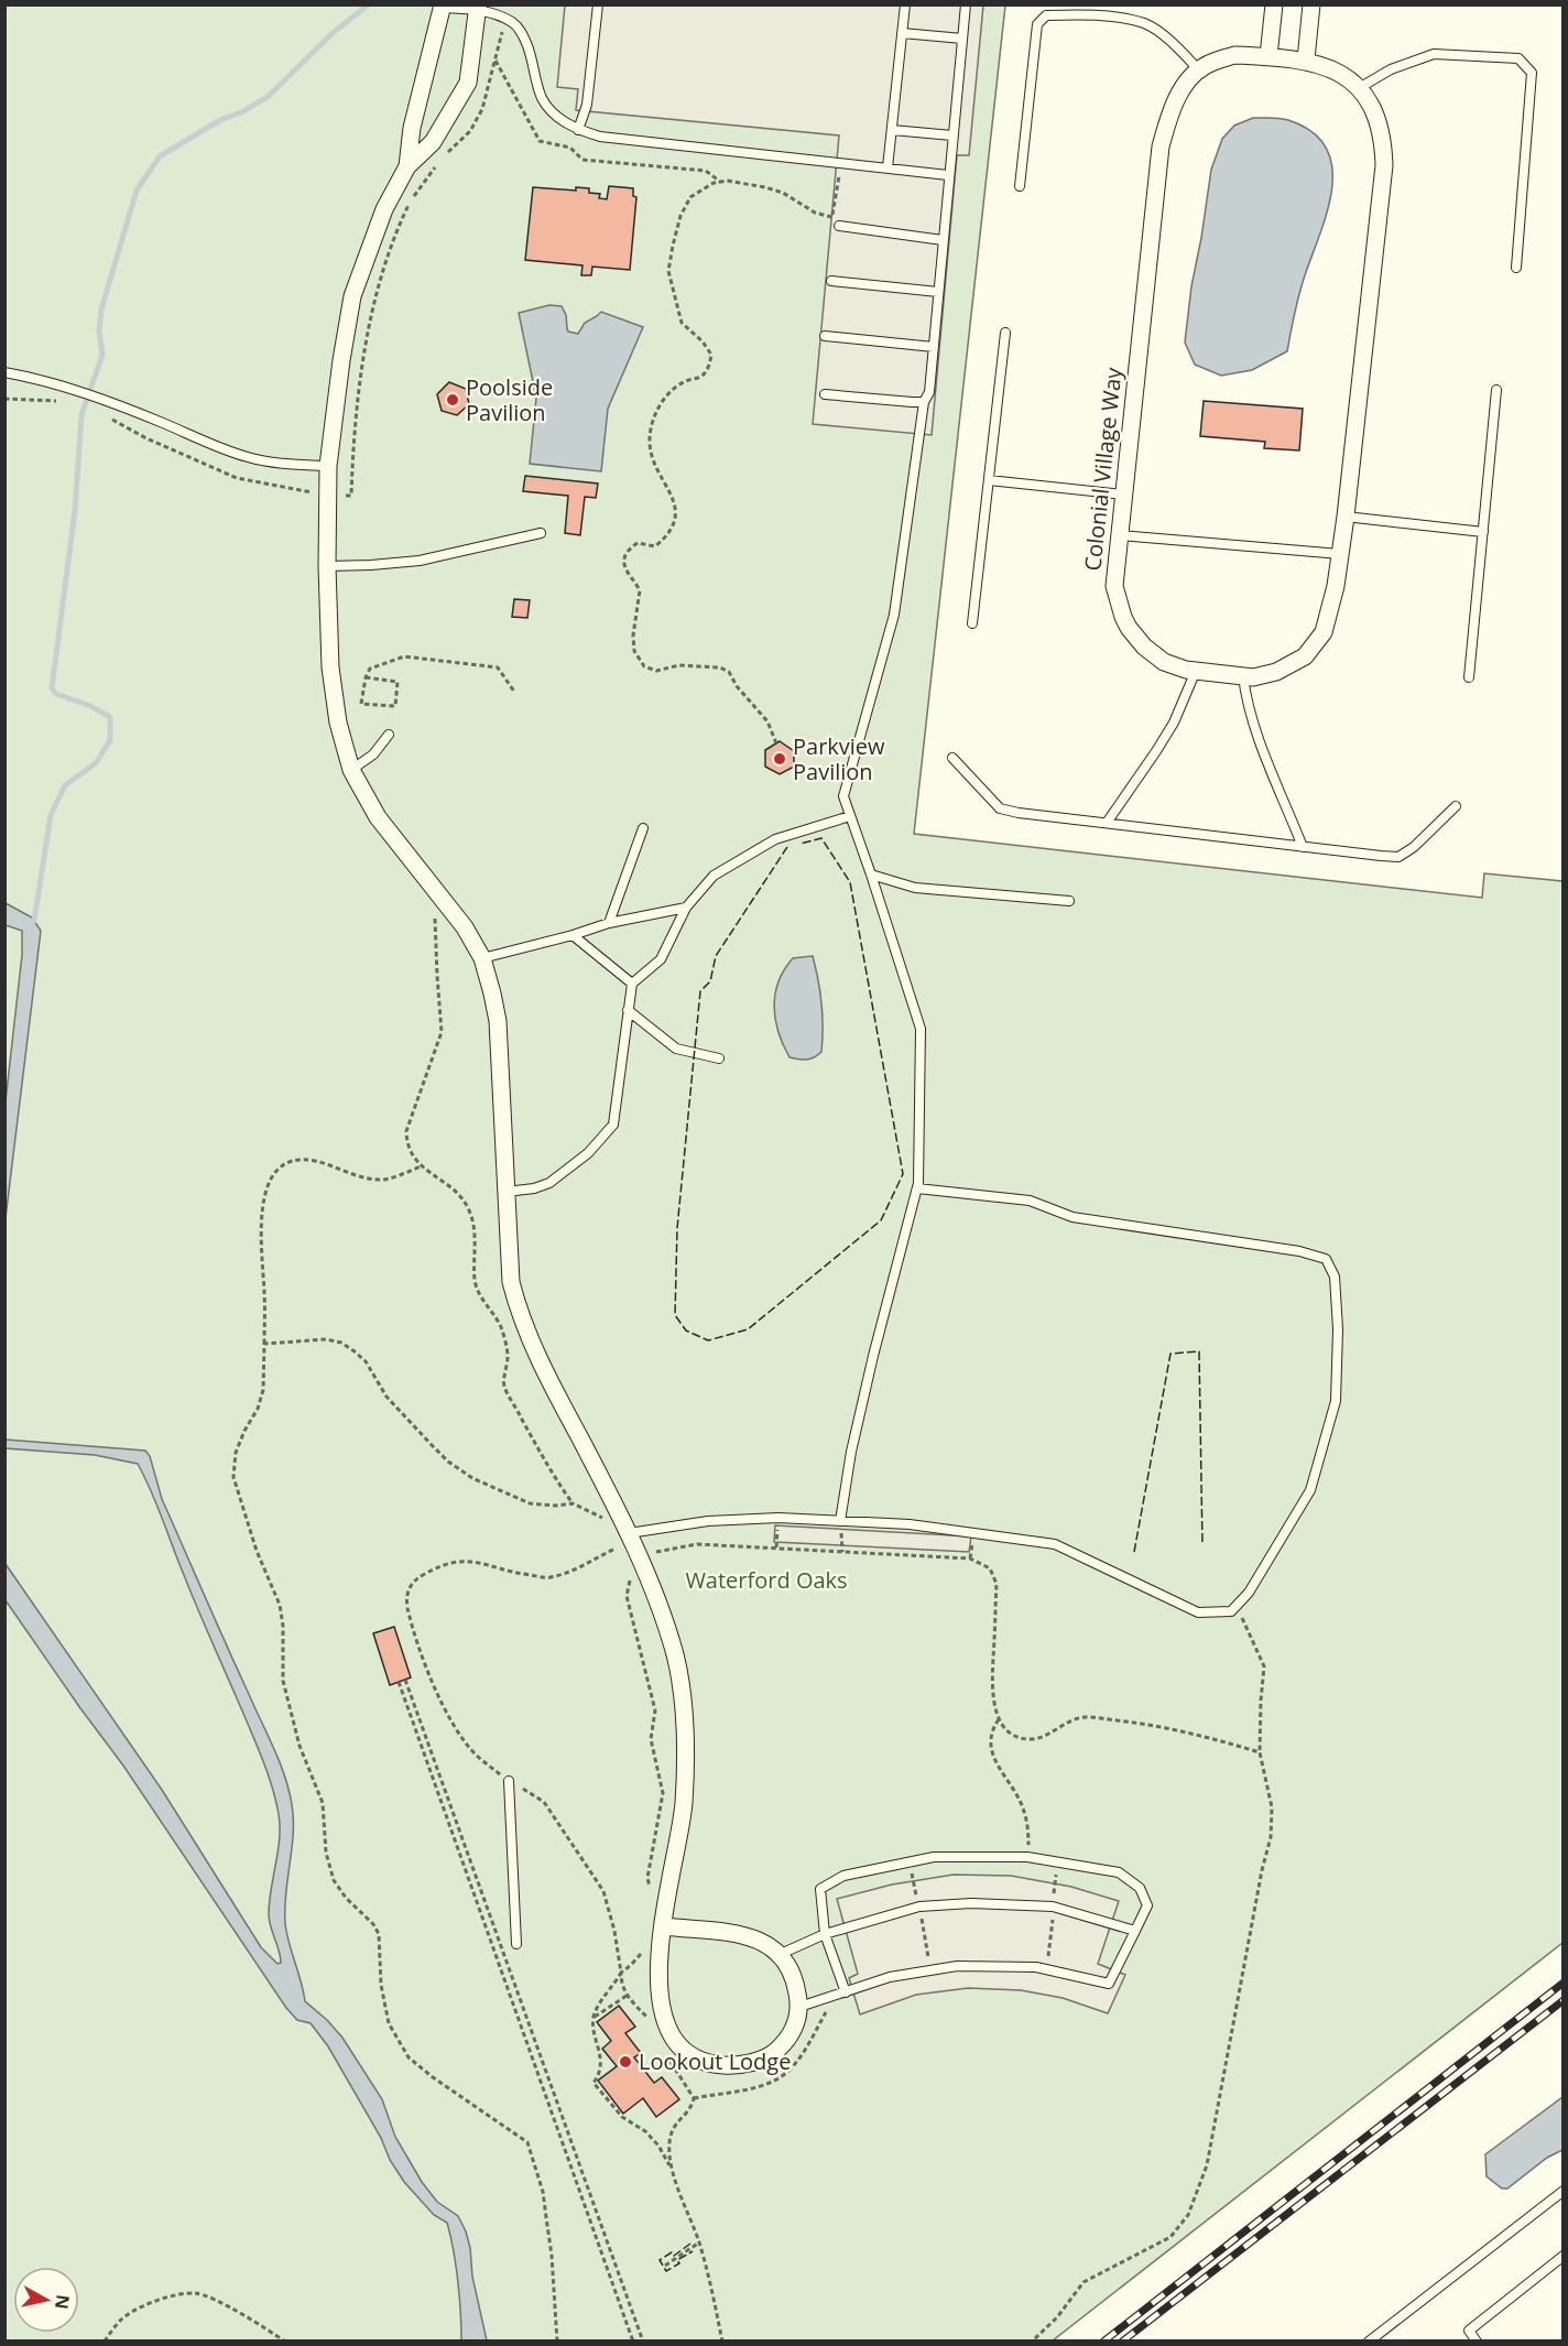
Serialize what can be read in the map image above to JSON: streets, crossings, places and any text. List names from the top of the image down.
{
  "streets": {
    "street": ["Colonial Village Way"]
  },
  "parks": ["Waterford Oaks"],
  "places": ["Poolside Pavilion", "Parkview Pavilion", "Lookout Lodge"],
  "north": "right"
}
